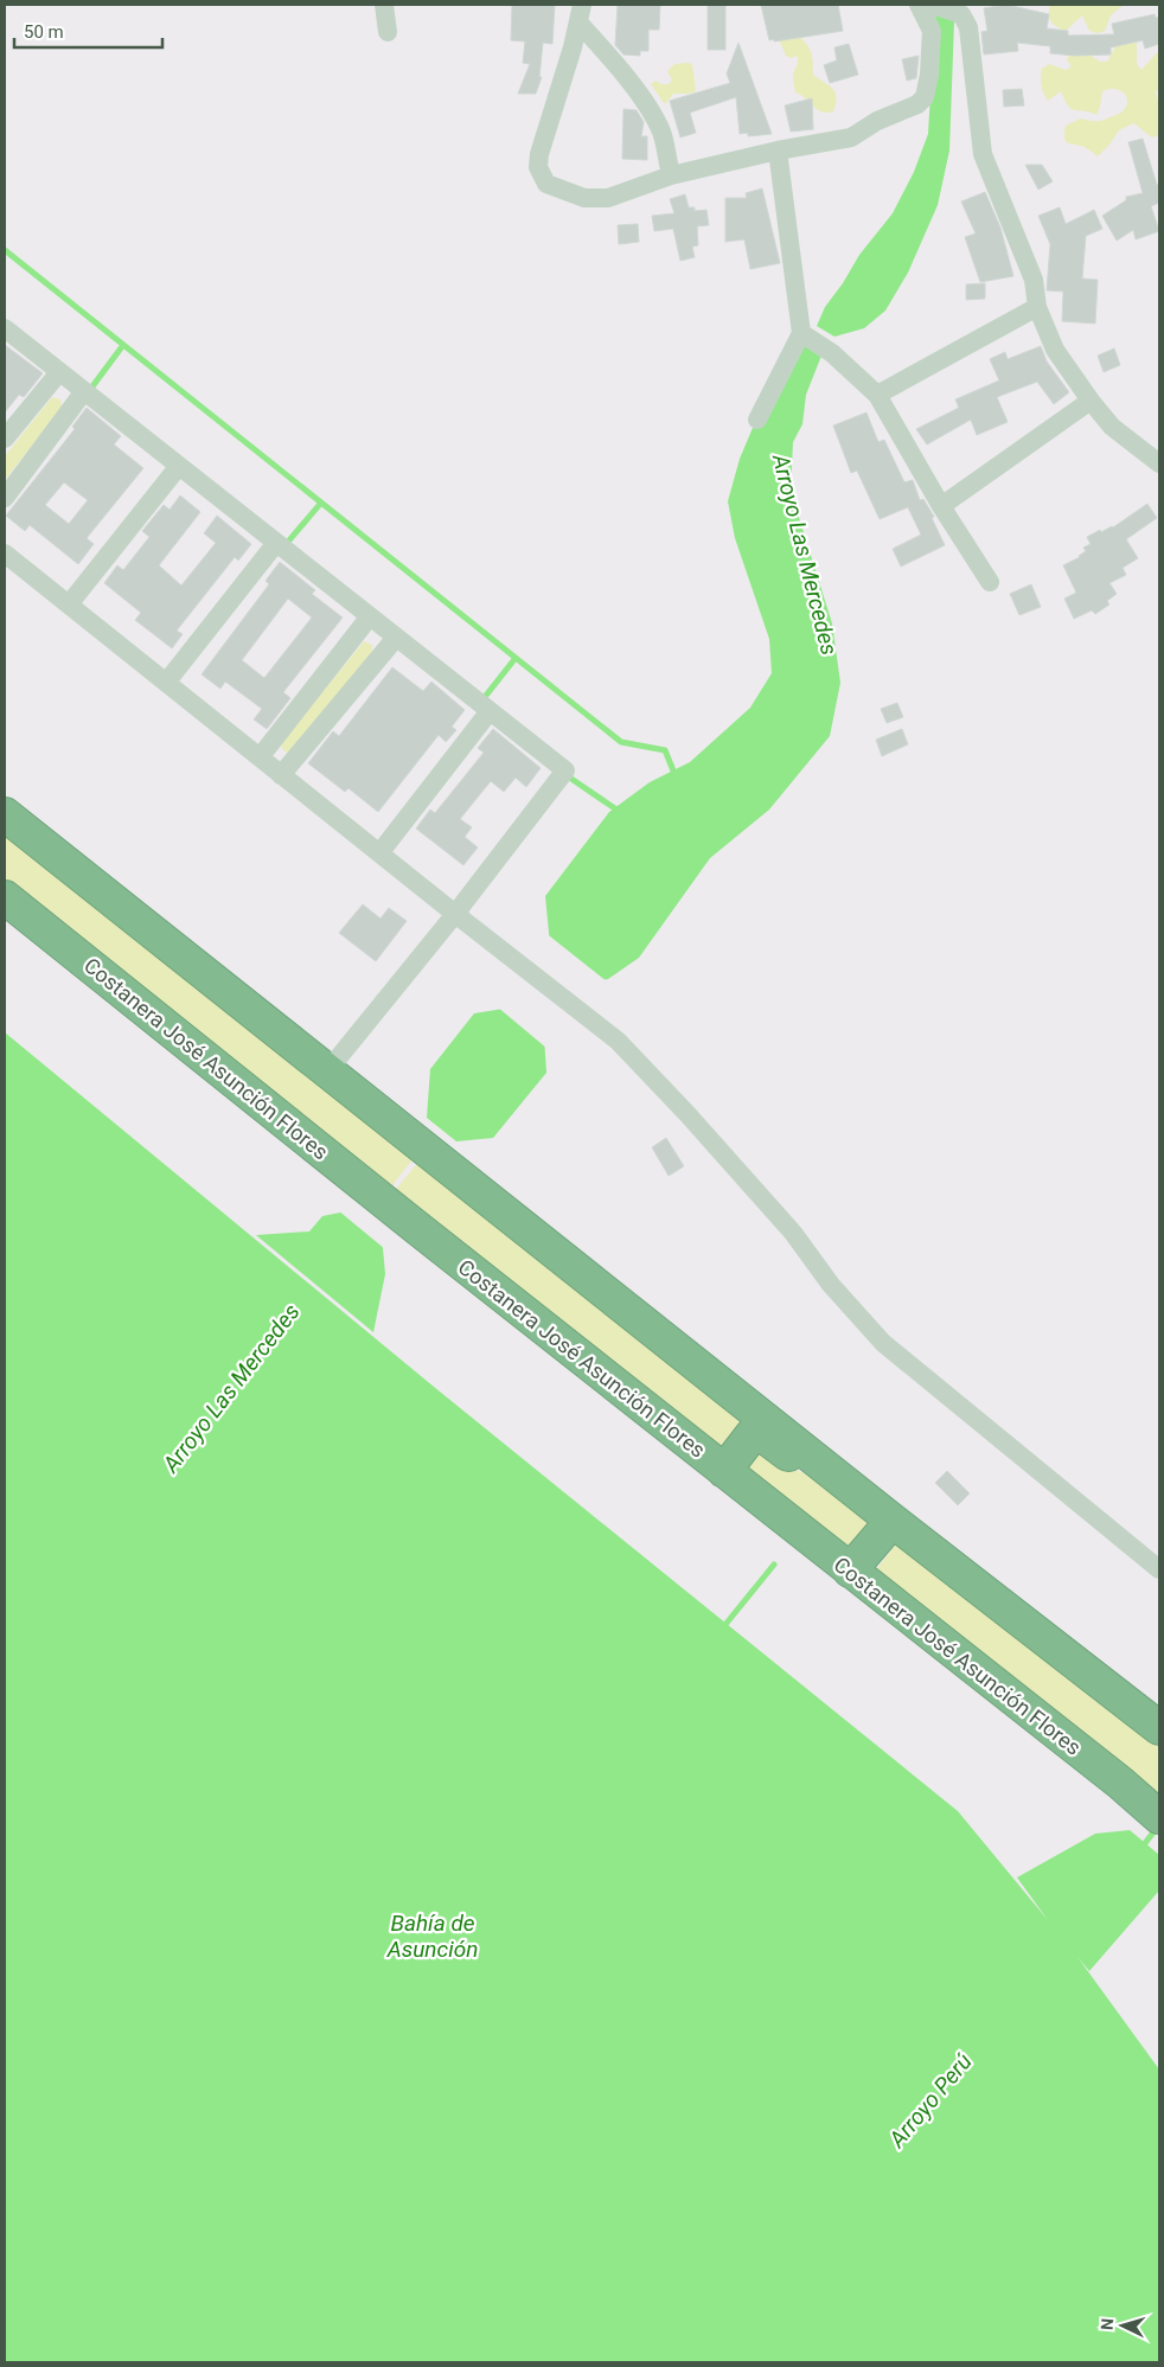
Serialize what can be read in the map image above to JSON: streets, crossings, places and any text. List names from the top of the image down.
{
  "streets": {
    "highway": ["Costanera José Asunción Flores"]
  },
  "water": ["Arroyo Las Mercedes", "Bahía de Asunción", "Arroyo Perú"],
  "scale_bar": "50 m",
  "north": "left"
}
